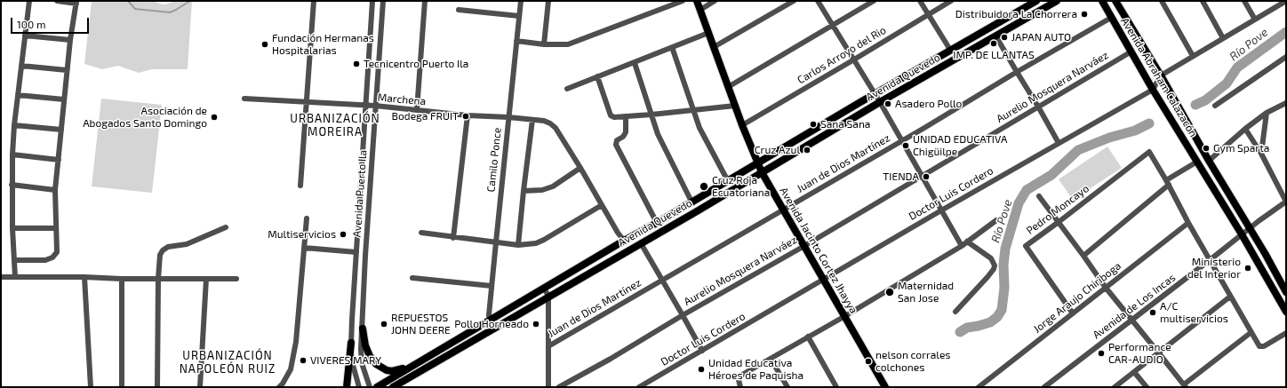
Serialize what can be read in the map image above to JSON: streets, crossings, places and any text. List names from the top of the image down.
{
  "streets": {
    "main road": ["Avenida Quevedo", "Avenida Abraham Calazacón", "Avenida Jacinto Cortez Jhayya"],
    "street": [
      "Carlos Arroyo del Rio",
      "Aurelio Mosquera Narváez",
      "Marchena",
      "Camilo Ponce",
      "Juan de Dios Martínez",
      "Avenida Puerto Ila",
      "Doctor Luis Cordero",
      "Pedro Moncayo",
      "Jorge Araujo Chiriboga",
      "Avenida de Los Incas"
    ]
  },
  "crossings": [
    ["Carlos Arroyo del Rio", "Avenida Jacinto Cortez Jhayya"],
    ["Avenida Quevedo", "Camilo Ponce"],
    ["Avenida Quevedo", "Avenida Jacinto Cortez Jhayya"],
    ["Avenida Abraham Calazacón", "Aurelio Mosquera Narváez"],
    ["Avenida Abraham Calazacón", "Juan de Dios Martínez"],
    ["Avenida Abraham Calazacón", "Doctor Luis Cordero"],
    ["Avenida Abraham Calazacón", "Avenida de Los Incas"],
    ["Aurelio Mosquera Narváez", "Avenida Jacinto Cortez Jhayya"],
    ["Marchena", "Camilo Ponce"],
    ["Marchena", "Avenida Puerto Ila"],
    ["Juan de Dios Martínez", "Avenida Jacinto Cortez Jhayya"],
    ["Doctor Luis Cordero", "Avenida Jacinto Cortez Jhayya"],
    ["Pedro Moncayo", "Jorge Araujo Chiriboga"]
  ],
  "districts": ["URBANIZACIÓN MOREIRA", "URBANIZACIÓN NAPOLEÓN RUIZ"],
  "water": ["Río Pove"],
  "places": [
    "Distribuidora La Chorrera",
    "JAPAN AUTO",
    "IMP. DE LLANTAS",
    "Fundación Hermanas Hospitalarias",
    "Tecnicentro Puerto Ila",
    "Asadero Pollo",
    "Bodega FRUIT",
    "Asociación de Abogados Santo Domingo",
    "Sana Sana",
    "UNIDAD EDUCATIVA Chigüilpe",
    "Gym Sparta",
    "Cruz Azul",
    "TIENDA",
    "Cruz Roja Ecuatoriana",
    "Multiservicios",
    "Ministerio del Interior",
    "Maternidad San Jose",
    "A/C multiservicios",
    "REPUESTOS JOHN DEERE",
    "Pollo Horneado",
    "Performance CAR-AUDIO",
    "VIVERES MARY",
    "nelson corrales colchones",
    "Unidad Educativa Héroes de Paquisha"
  ],
  "scale_bar": "100 m"
}
